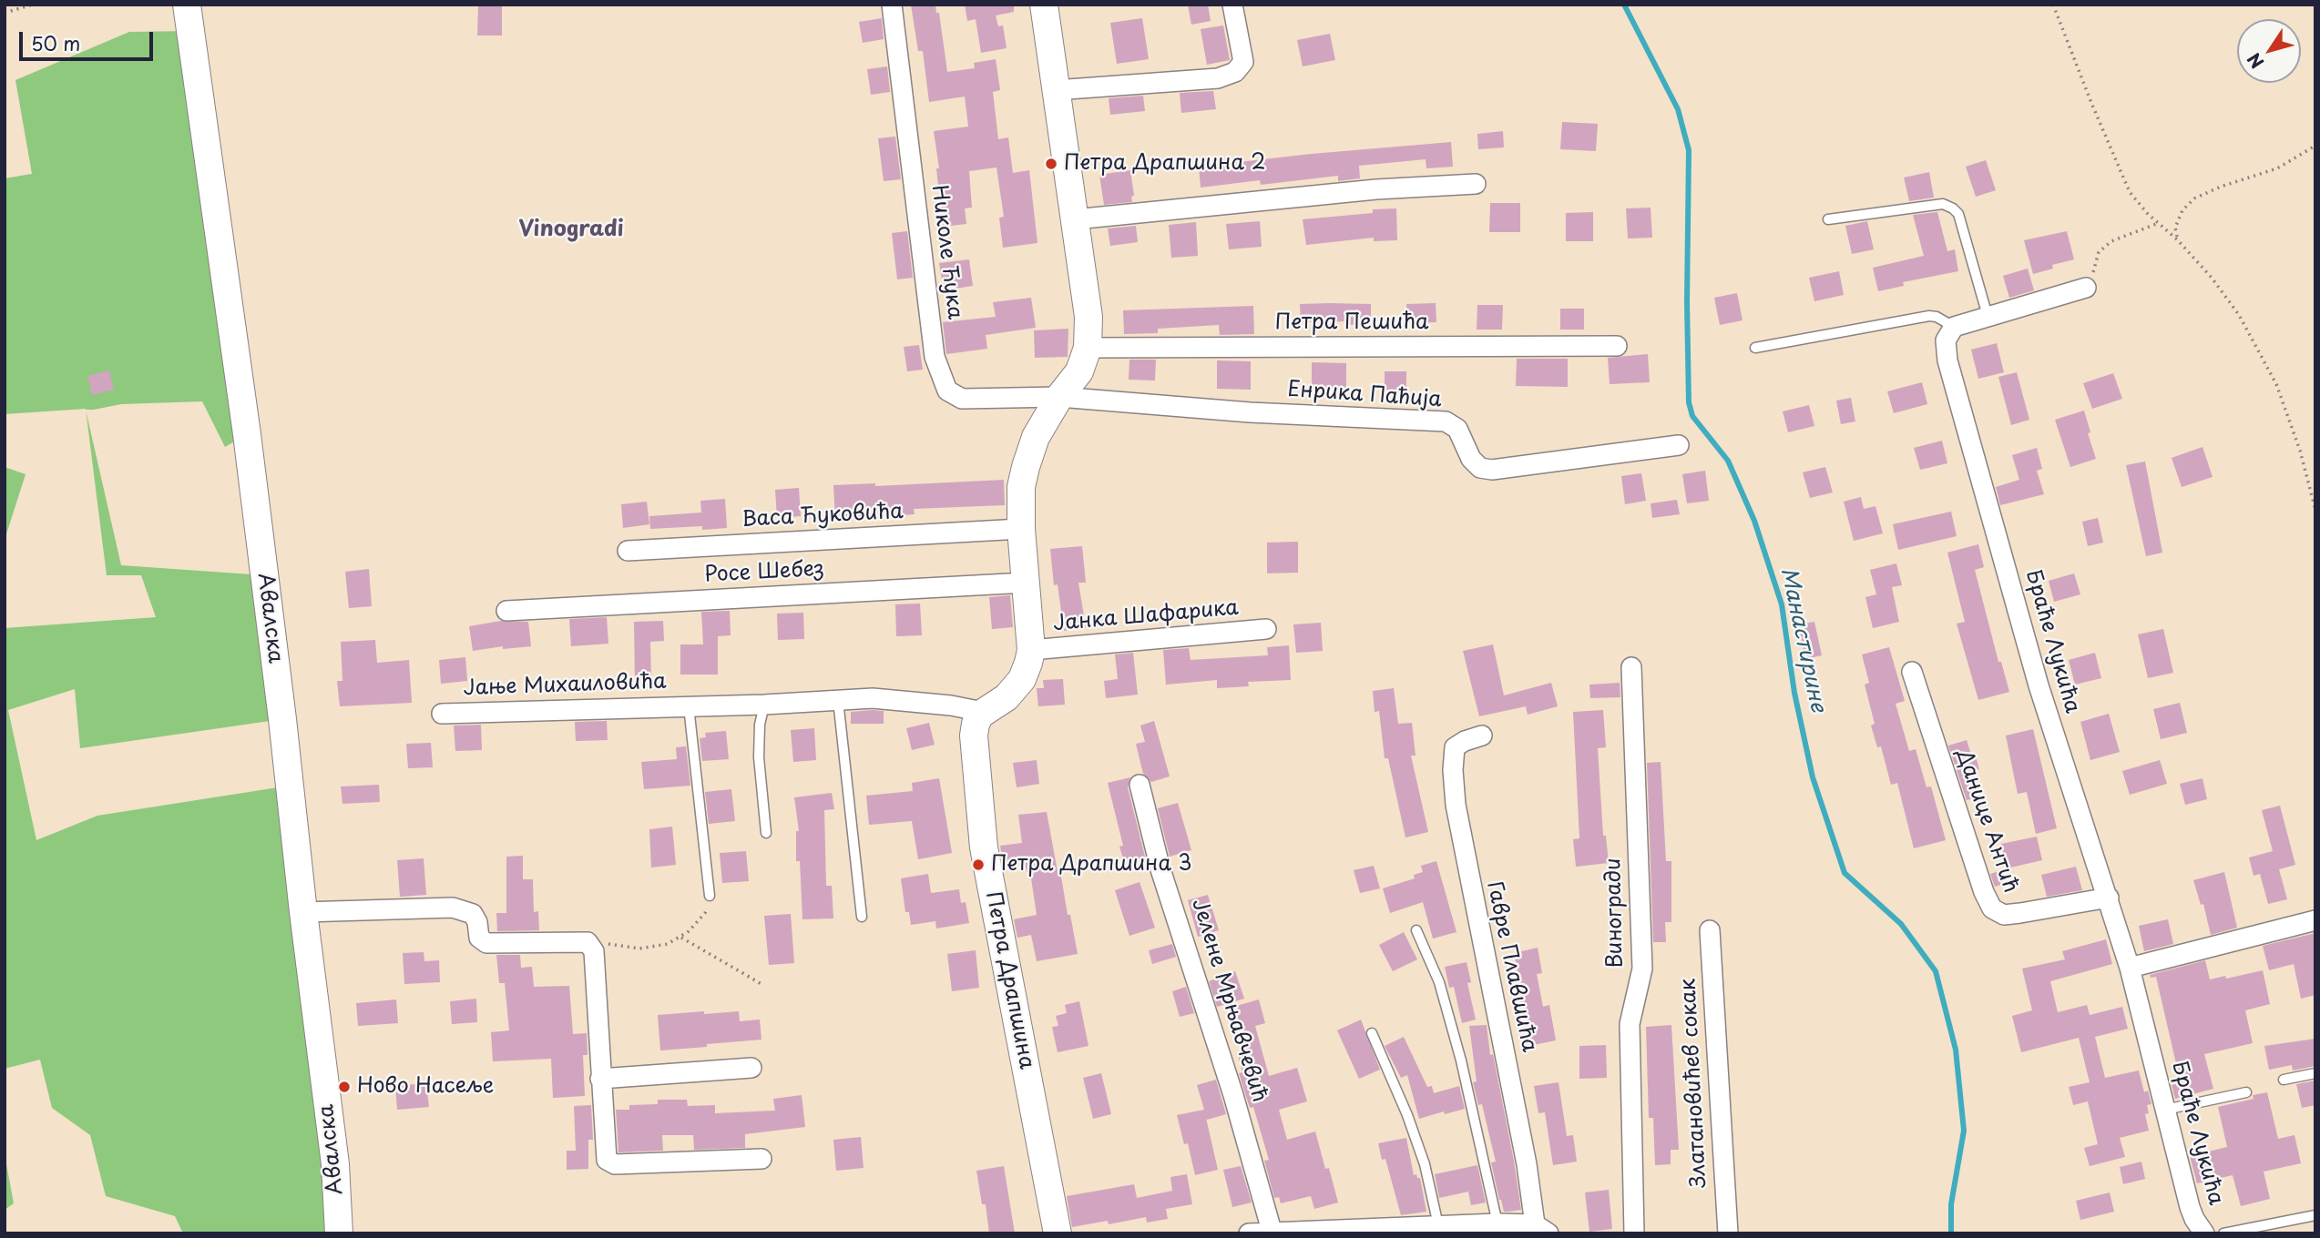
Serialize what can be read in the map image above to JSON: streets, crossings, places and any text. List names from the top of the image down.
{
  "streets": {
    "street": [
      "Николе Ћука",
      "Петра Пешића",
      "Енрика Паћија",
      "Васа Ћуковића",
      "Росе Шебез",
      "Јанка Шафарика",
      "Авалска",
      "Браће Лукића",
      "Јање Михаиловића",
      "Данице Антић",
      "Виногради",
      "Гавре Плавшића",
      "Петра Драпшина",
      "Јелене Мрњавчевић",
      "Златановићев сокак"
    ]
  },
  "crossings": [
    ["Николе Ћука", "Енрика Паћија"],
    ["Браће Лукића", "Данице Антић"],
    ["Јање Михаиловића", "Петра Драпшина"]
  ],
  "districts": ["Vinogradi"],
  "water": ["Манастирине"],
  "places": ["Петра Драпшина 2", "Петра Драпшина 3", "Ново Насеље"],
  "scale_bar": "50 m",
  "north": "bottom left"
}
